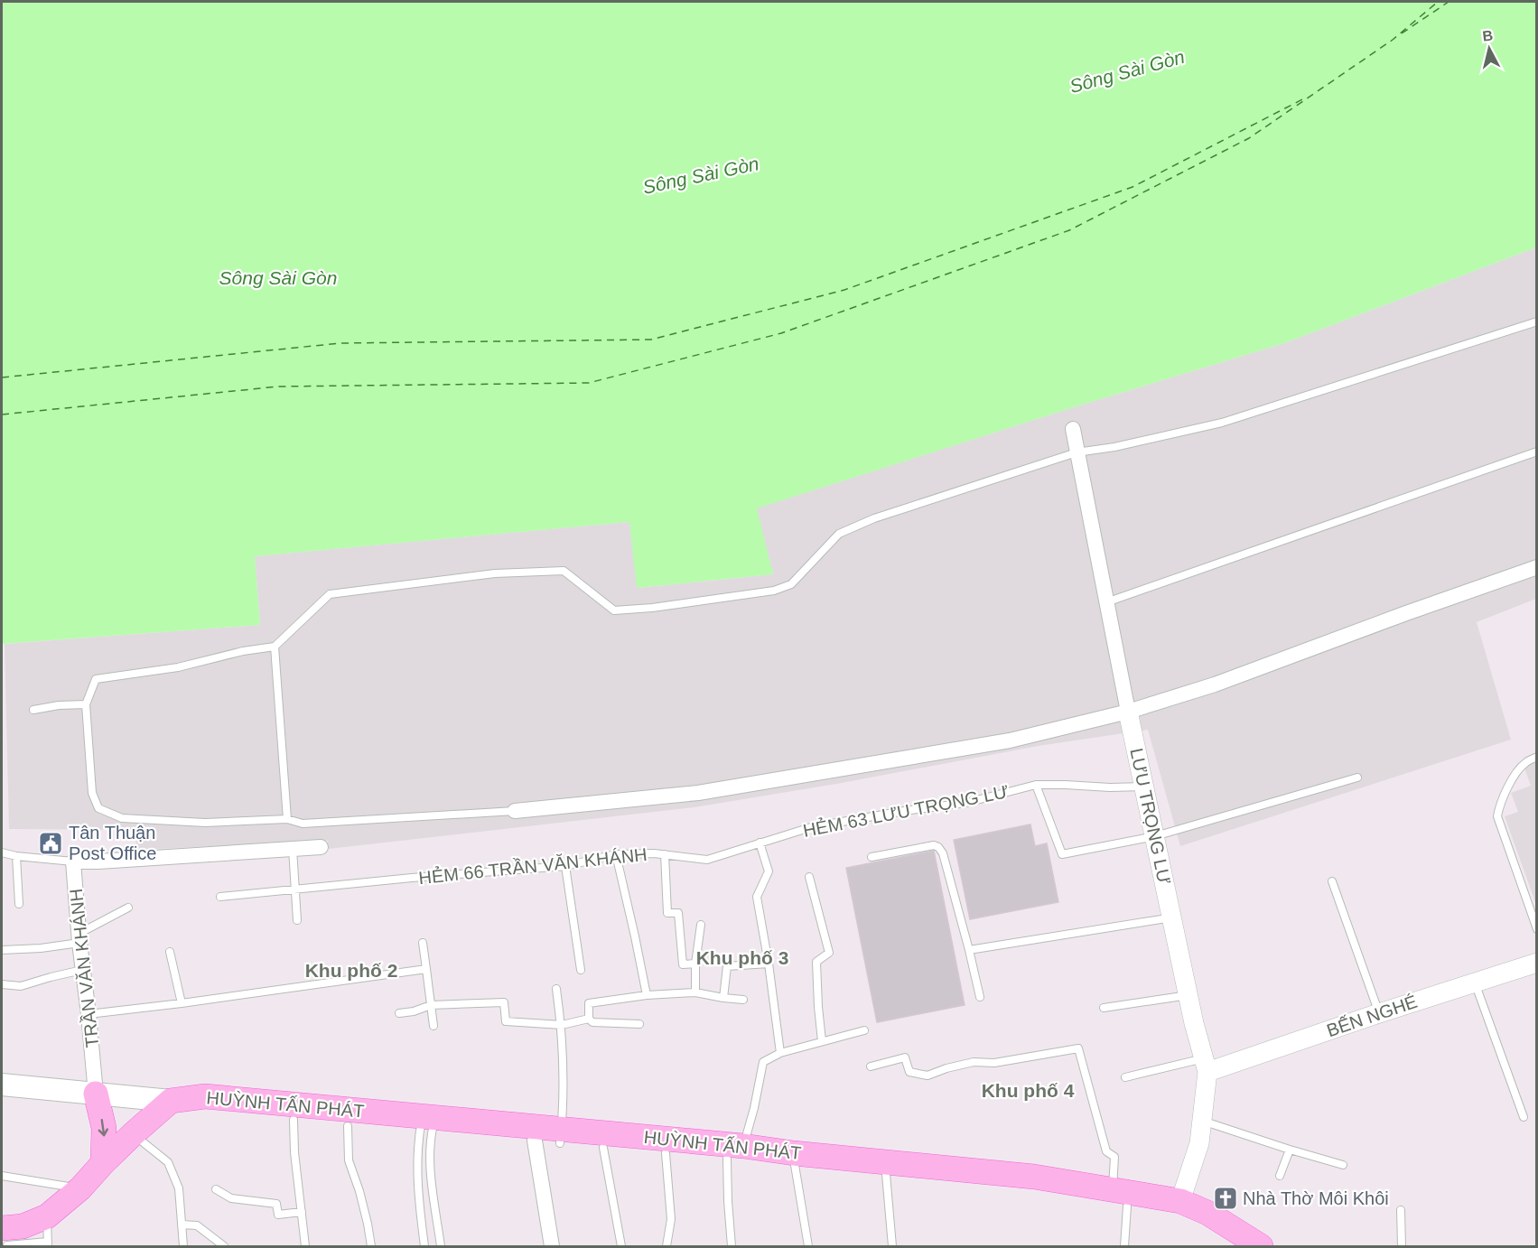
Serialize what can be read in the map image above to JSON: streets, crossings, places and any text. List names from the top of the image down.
{
  "streets": {
    "main road": ["HUỲNH TẤN PHÁT"],
    "street": ["LƯU TRỌNG LƯ", "TRẦN VĂN KHÁNH", "BẾN NGHÉ"],
    "lane": ["HẺM 63 LƯU TRỌNG LƯ", "HẺM 66 TRẦN VĂN KHÁNH"]
  },
  "crossings": [
    ["HẺM 63 LƯU TRỌNG LƯ", "LƯU TRỌNG LƯ"],
    ["HẺM 63 LƯU TRỌNG LƯ", "HẺM 66 TRẦN VĂN KHÁNH"],
    ["LƯU TRỌNG LƯ", "BẾN NGHÉ"],
    ["LƯU TRỌNG LƯ", "HUỲNH TẤN PHÁT"],
    ["TRẦN VĂN KHÁNH", "HUỲNH TẤN PHÁT"]
  ],
  "districts": ["Khu phố 3", "Khu phố 2", "Khu phố 4"],
  "water": ["Sông Sài Gòn"],
  "places": {
    "public building": ["Tân Thuận Post Office"],
    "church": ["Nhà Thờ Môi Khôi"]
  },
  "north": "top"
}
